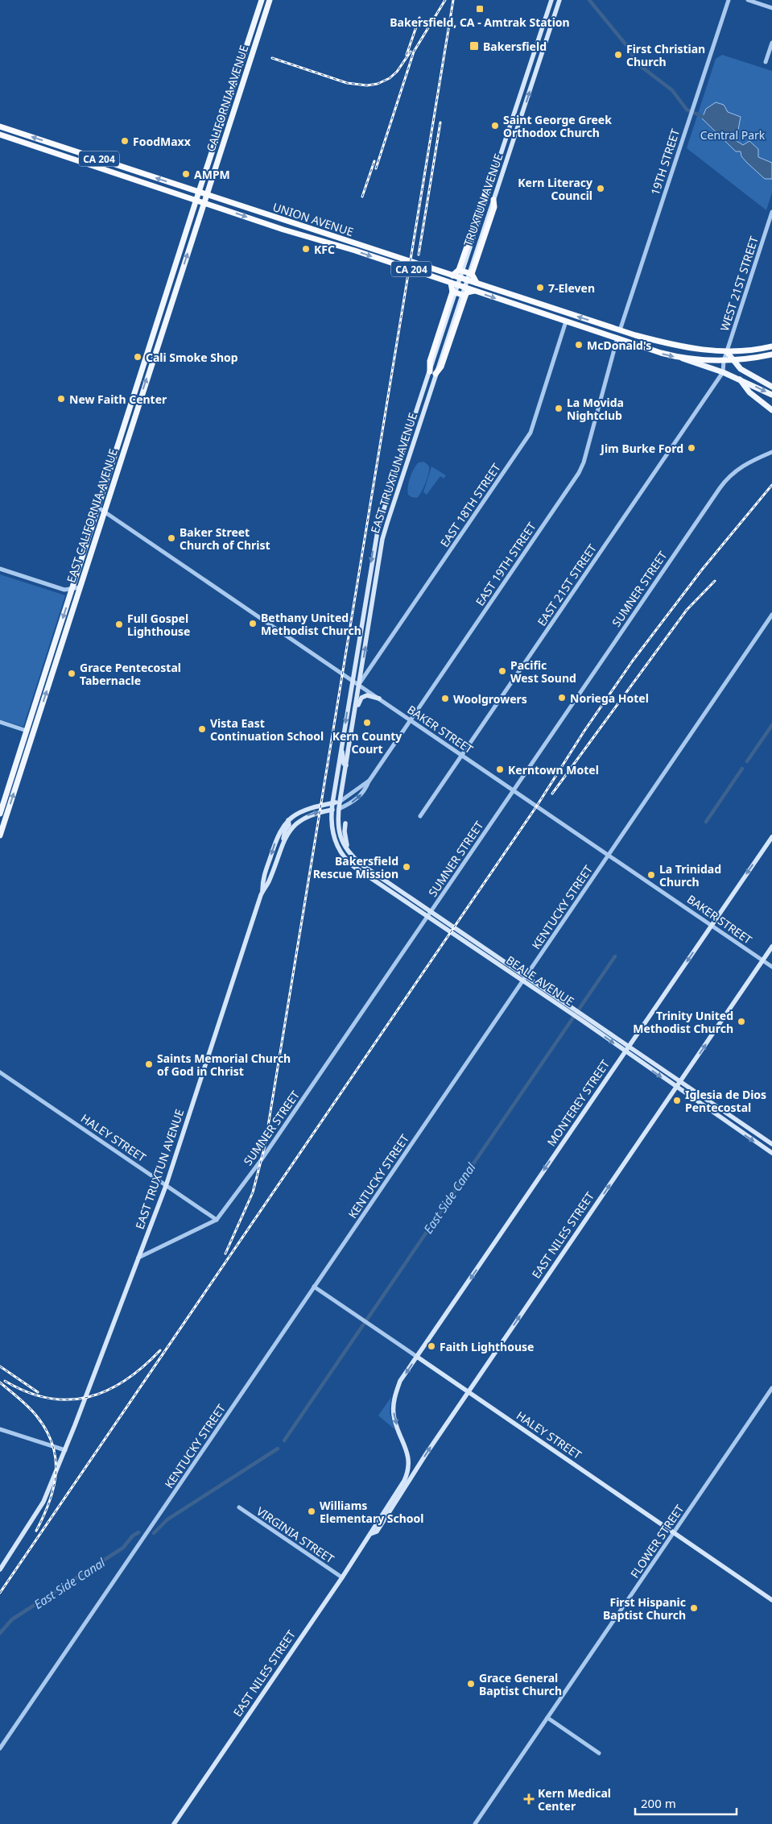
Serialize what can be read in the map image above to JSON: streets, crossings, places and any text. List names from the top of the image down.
{
  "streets": {
    "highway": ["CA 204", "UNION AVENUE"],
    "main road": [
      "CALIFORNIA AVENUE",
      "TRUXTUN AVENUE",
      "EAST TRUXTUN AVENUE",
      "EAST CALIFORNIA AVENUE",
      "BEALE AVENUE",
      "MONTEREY STREET",
      "HALEY STREET",
      "EAST NILES STREET"
    ],
    "street": [
      "19TH STREET",
      "WEST 21ST STREET",
      "EAST 18TH STREET",
      "EAST 19TH STREET",
      "EAST 21ST STREET",
      "SUMNER STREET",
      "BAKER STREET",
      "KENTUCKY STREET",
      "VIRGINIA STREET",
      "FLOWER STREET"
    ]
  },
  "crossings": [
    ["CALIFORNIA AVENUE", "UNION AVENUE"],
    ["CALIFORNIA AVENUE", "EAST CALIFORNIA AVENUE"],
    ["CA 204", "19TH STREET"],
    ["CA 204", "UNION AVENUE"],
    ["CA 204", "WEST 21ST STREET"],
    ["CA 204", "EAST 19TH STREET"],
    ["19TH STREET", "UNION AVENUE"],
    ["TRUXTUN AVENUE", "EAST TRUXTUN AVENUE"],
    ["UNION AVENUE", "EAST 18TH STREET"],
    ["UNION AVENUE", "EAST CALIFORNIA AVENUE"],
    ["UNION AVENUE", "EAST 19TH STREET"],
    ["EAST TRUXTUN AVENUE", "EAST 18TH STREET"],
    ["EAST TRUXTUN AVENUE", "EAST 19TH STREET"],
    ["EAST TRUXTUN AVENUE", "SUMNER STREET"],
    ["EAST TRUXTUN AVENUE", "BAKER STREET"],
    ["EAST TRUXTUN AVENUE", "BEALE AVENUE"],
    ["EAST TRUXTUN AVENUE", "HALEY STREET"],
    ["EAST 18TH STREET", "BAKER STREET"],
    ["EAST CALIFORNIA AVENUE", "BAKER STREET"],
    ["EAST 19TH STREET", "BAKER STREET"],
    ["EAST 19TH STREET", "BEALE AVENUE"],
    ["EAST 21ST STREET", "BAKER STREET"],
    ["SUMNER STREET", "BAKER STREET"],
    ["SUMNER STREET", "HALEY STREET"],
    ["BAKER STREET", "KENTUCKY STREET"],
    ["BAKER STREET", "MONTEREY STREET"],
    ["BAKER STREET", "EAST NILES STREET"],
    ["KENTUCKY STREET", "HALEY STREET"],
    ["BEALE AVENUE", "MONTEREY STREET"],
    ["BEALE AVENUE", "EAST NILES STREET"],
    ["MONTEREY STREET", "HALEY STREET"],
    ["MONTEREY STREET", "EAST NILES STREET"],
    ["HALEY STREET", "EAST NILES STREET"],
    ["HALEY STREET", "FLOWER STREET"],
    ["EAST NILES STREET", "VIRGINIA STREET"]
  ],
  "one_way": ["MONTEREY STREET"],
  "water": ["East Side Canal"],
  "parks": ["Central Park"],
  "places": {
    "transit": ["Bakersfield, CA - Amtrak Station", "Bakersfield"],
    "other": [
      "First Christian Church",
      "Saint George Greek Orthodox Church",
      "FoodMaxx",
      "AMPM",
      "Kern Literacy Council",
      "KFC",
      "7-Eleven",
      "McDonald's",
      "Cali Smoke Shop",
      "New Faith Center",
      "La Movida Nightclub",
      "Jim Burke Ford",
      "Baker Street Church of Christ",
      "Bethany United Methodist Church",
      "Full Gospel Lighthouse",
      "Pacific West Sound",
      "Grace Pentecostal Tabernacle",
      "Noriega Hotel",
      "Woolgrowers",
      "Kern County Court",
      "Vista East Continuation School",
      "Kerntown Motel",
      "Bakersfield Rescue Mission",
      "La Trinidad Church",
      "Trinity United Methodist Church",
      "Saints Memorial Church of God in Christ",
      "Iglesia de Dios Pentecostal",
      "Faith Lighthouse",
      "Williams Elementary School",
      "First Hispanic Baptist Church",
      "Grace General Baptist Church"
    ],
    "health": ["Kern Medical Center"]
  },
  "scale_bar": "200 m"
}
